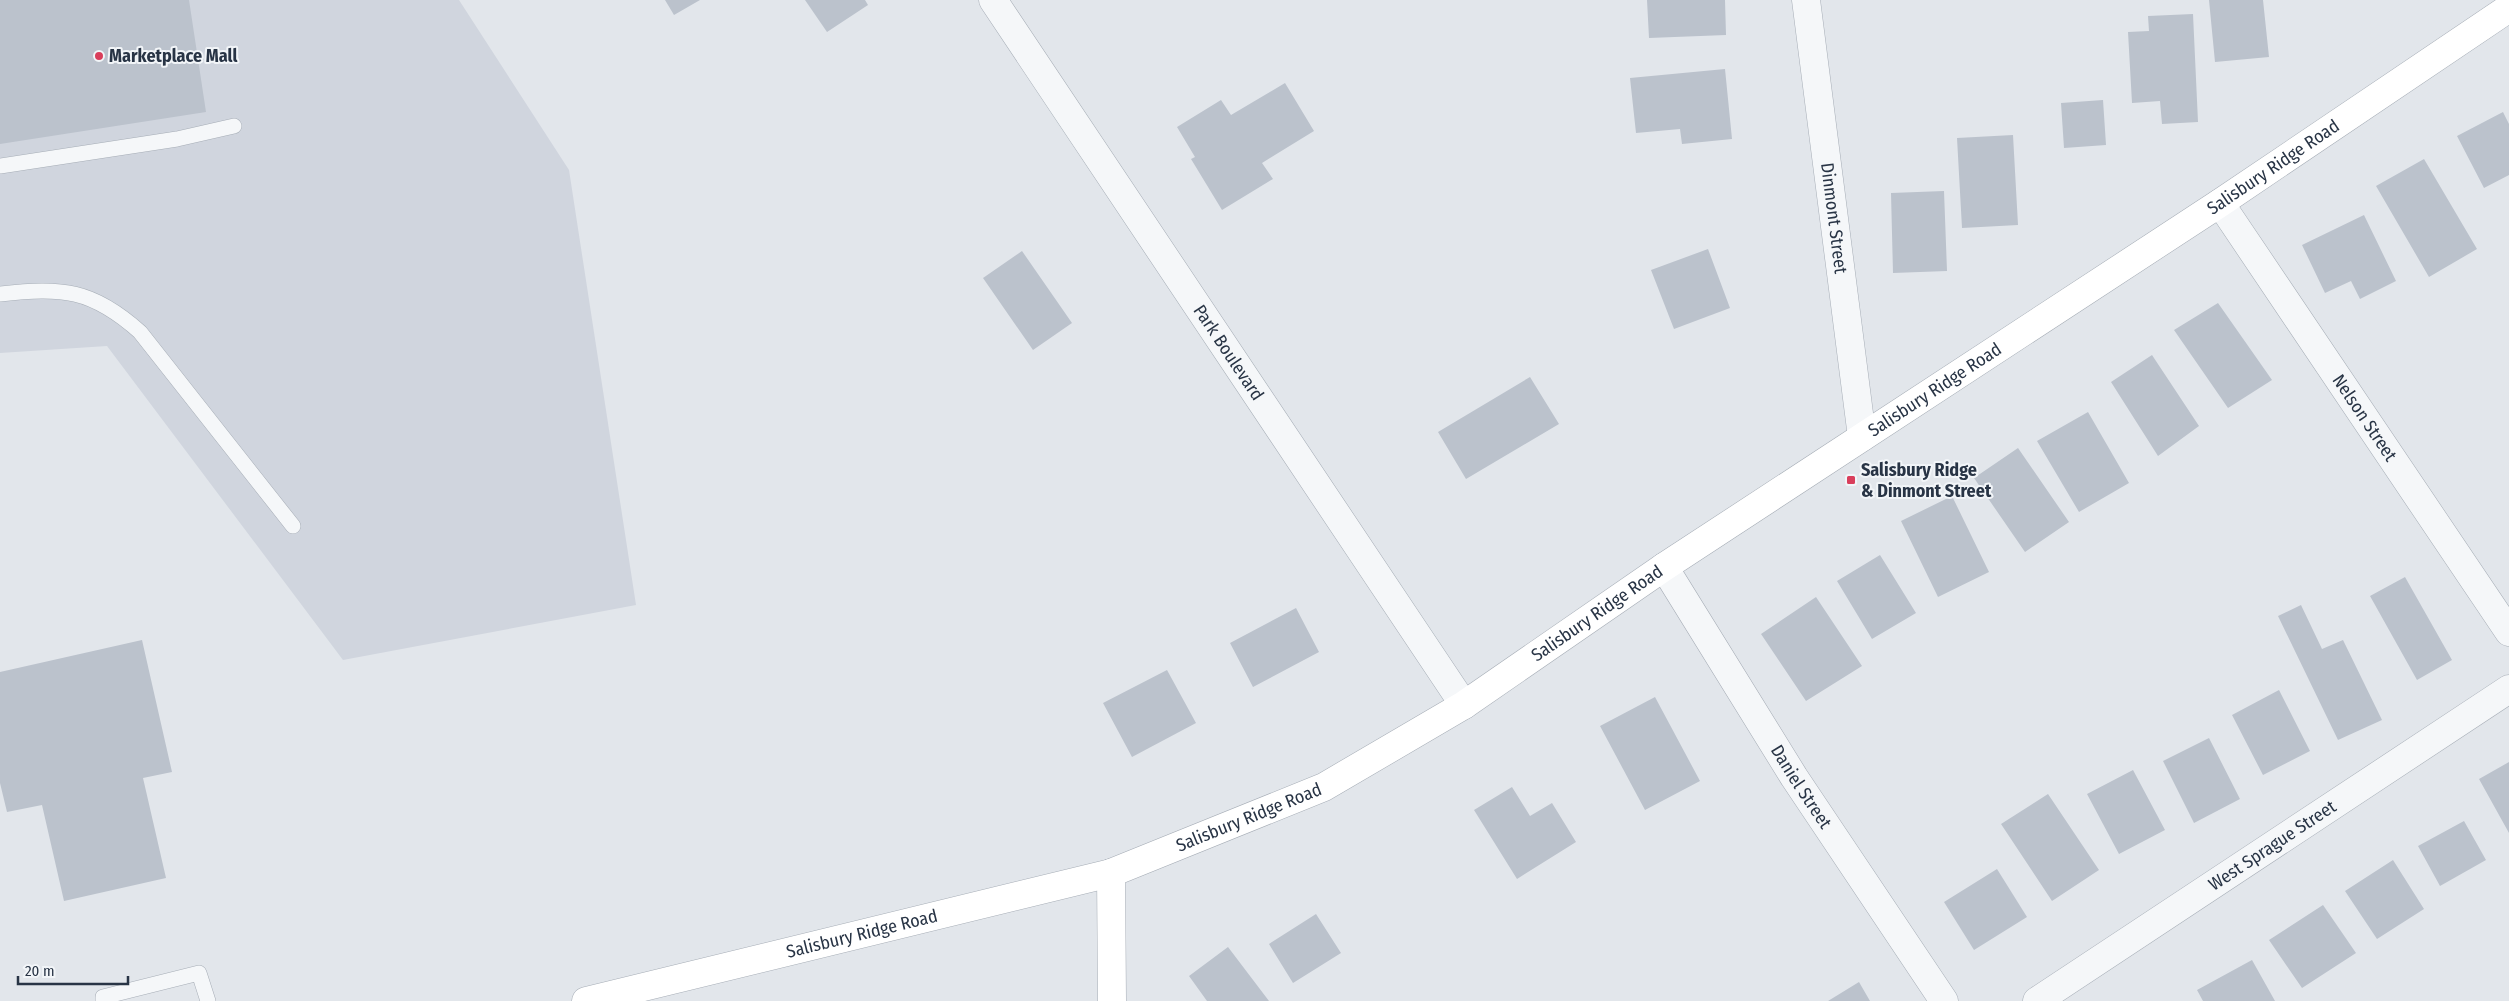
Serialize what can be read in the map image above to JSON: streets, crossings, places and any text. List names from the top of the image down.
{
  "streets": {
    "street": [
      "Salisbury Ridge Road",
      "Dinmont Street",
      "Park Boulevard",
      "Nelson Street",
      "Daniel Street",
      "West Sprague Street"
    ]
  },
  "crossings": [
    ["Salisbury Ridge Road", "Dinmont Street"],
    ["Salisbury Ridge Road", "Park Boulevard"],
    ["Salisbury Ridge Road", "Nelson Street"],
    ["Salisbury Ridge Road", "Daniel Street"]
  ],
  "places": {
    "other": ["Marketplace Mall"],
    "transit": ["Salisbury Ridge & Dinmont Street"]
  },
  "scale_bar": "20 m"
}
